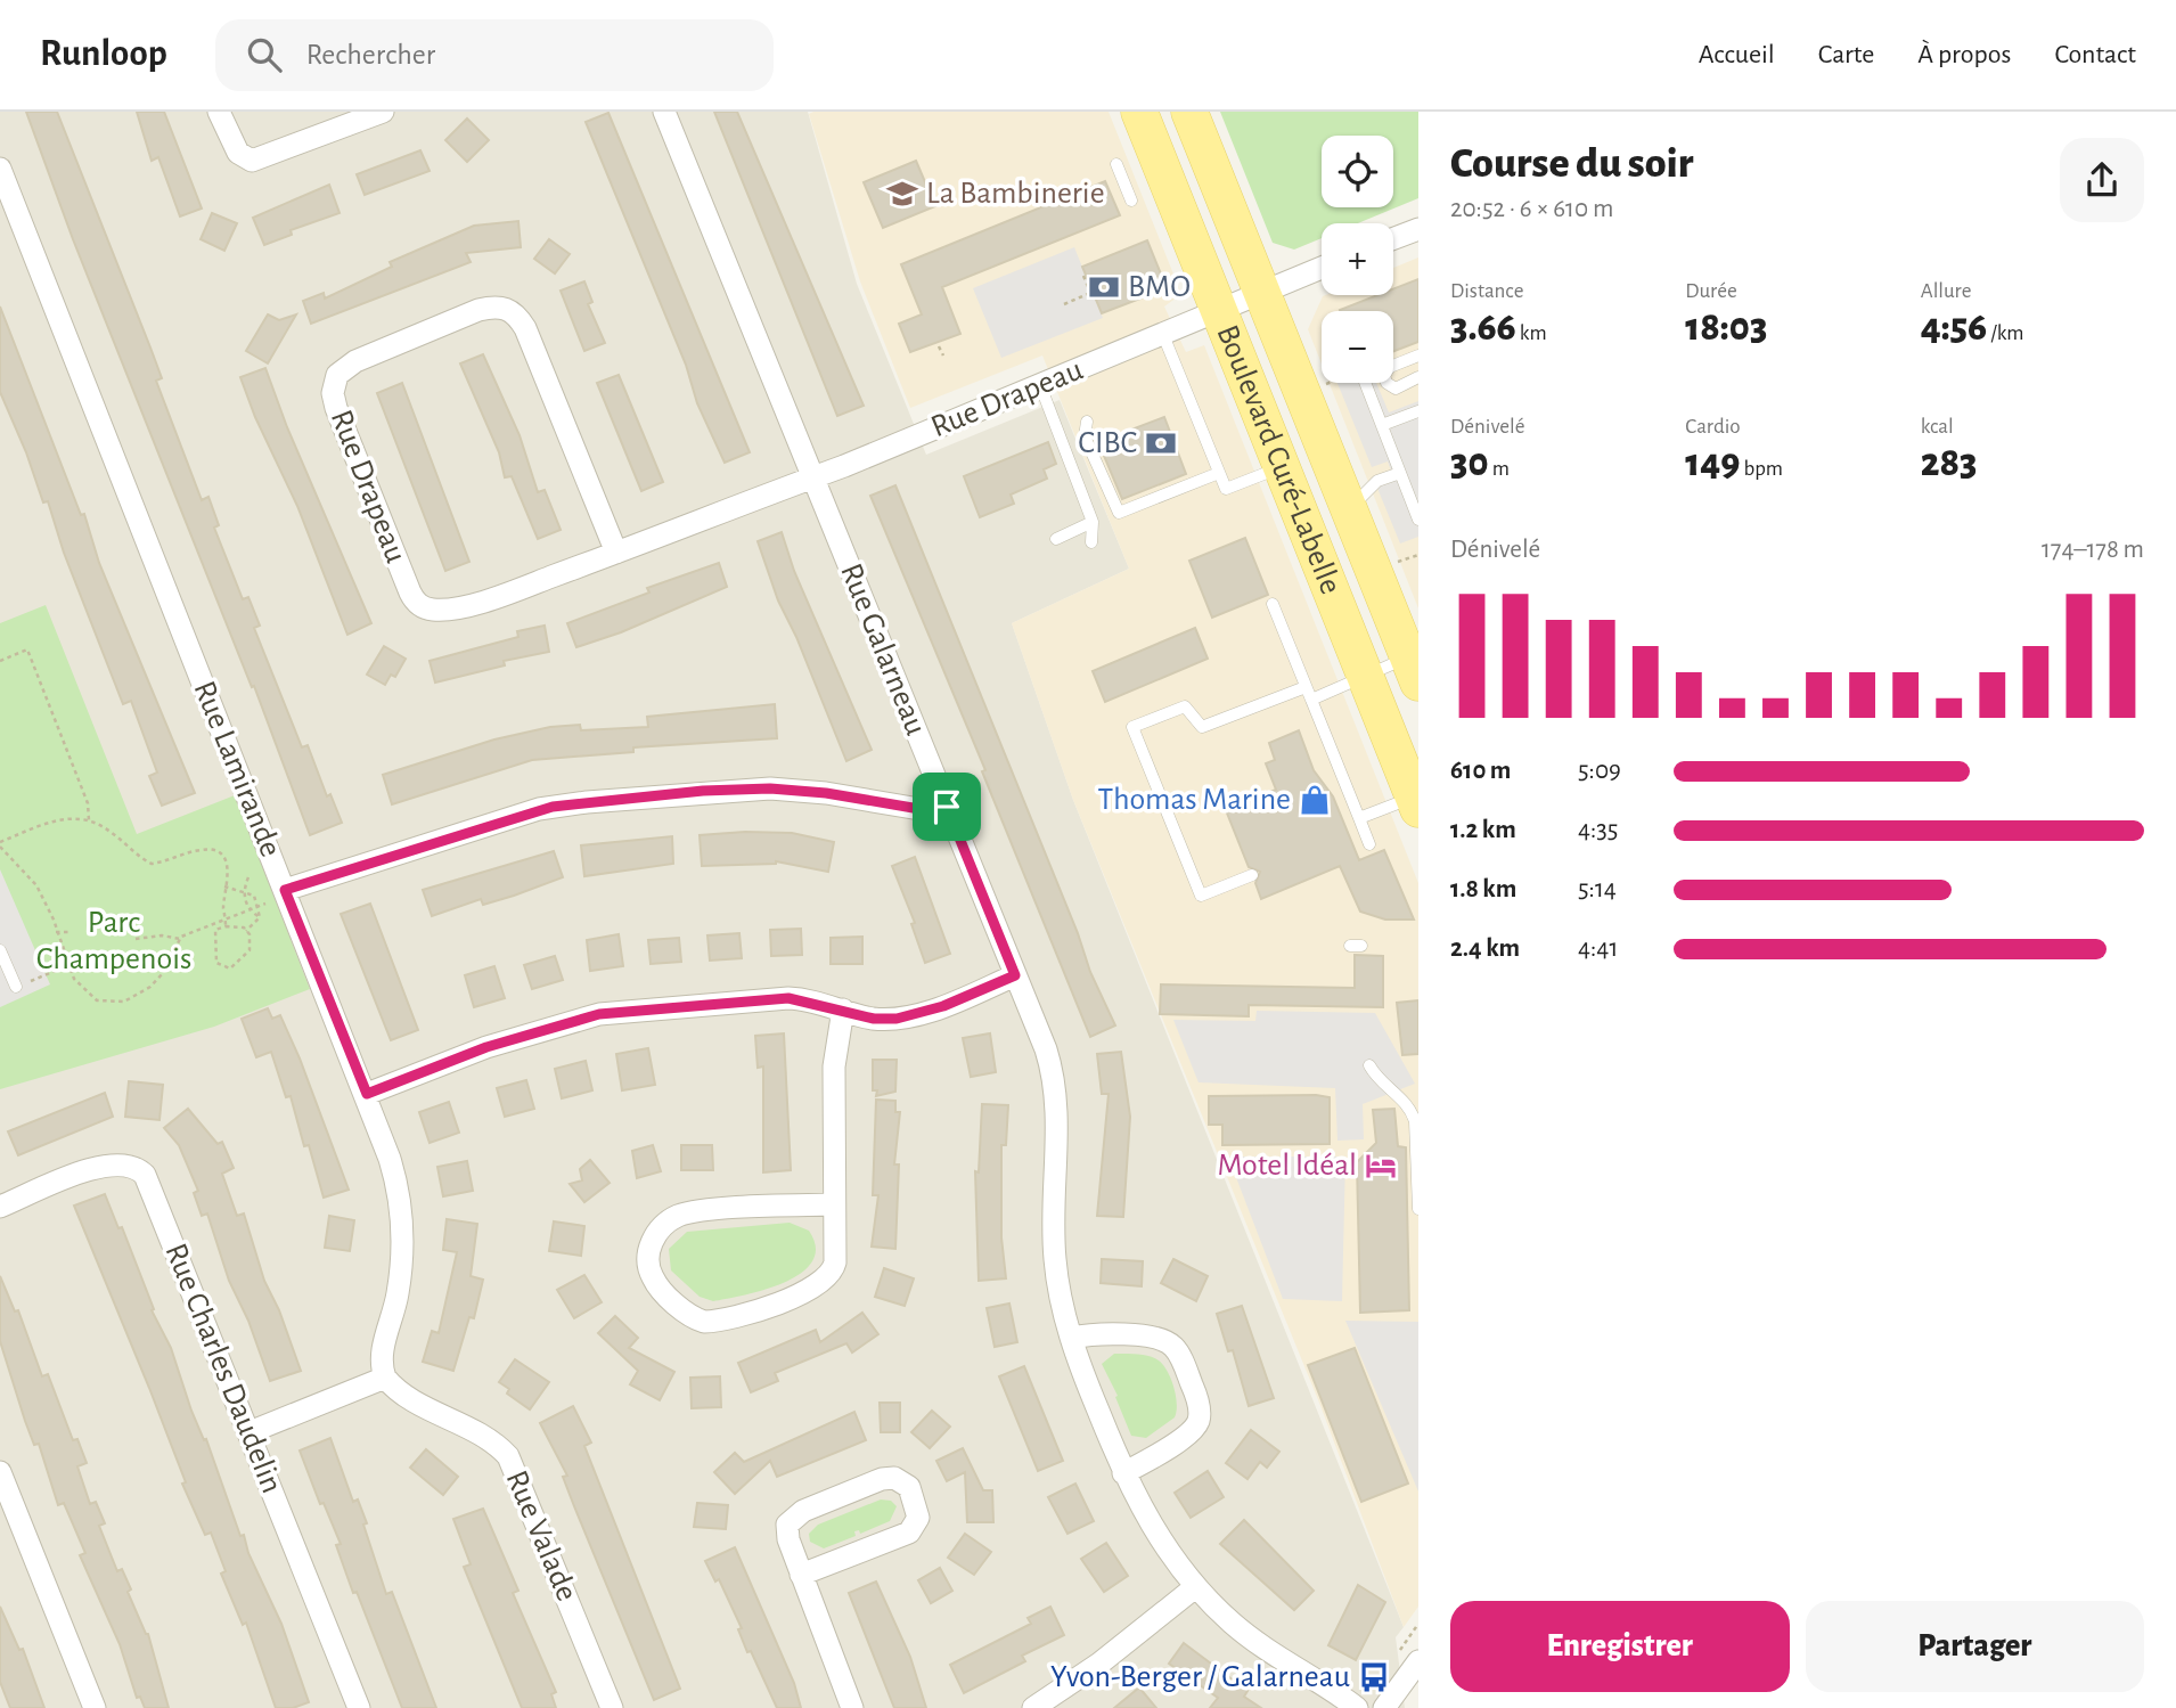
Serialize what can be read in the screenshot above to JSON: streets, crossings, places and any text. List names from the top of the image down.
{
  "streets": {
    "main road": ["Boulevard Curé-Labelle"],
    "street": [
      "Rue Drapeau",
      "Rue Galarneau",
      "Rue Lamirande",
      "Rue Charles Daudelin",
      "Rue Valade"
    ]
  },
  "crossings": [
    ["Rue Drapeau", "Boulevard Curé-Labelle"],
    ["Rue Drapeau", "Rue Galarneau"],
    ["Rue Lamirande", "Rue Valade"]
  ],
  "parks": ["Parc Champenois"],
  "places": {
    "school or university": ["La Bambinerie"],
    "bank": ["BMO", "CIBC"],
    "shop": ["Thomas Marine"],
    "hotel": ["Motel Idéal"],
    "bus stop": ["Yvon-Berger / Galarneau"]
  },
  "page": {
    "header": "Runloop",
    "search": "Rechercher",
    "nav": [
      "Accueil",
      "Carte",
      "À propos",
      "Contact"
    ],
    "heading": ["Course du soir", "20:52 · 6 × 610 m"],
    "map_buttons": ["+", "−"],
    "stats": [
      ["Distance", "3.66 km"],
      ["Durée", "18:03"],
      ["Allure", "4:56 /km"],
      ["Dénivelé", "30 m"],
      ["Cardio", "149 bpm"],
      ["kcal", "283"]
    ],
    "chart": ["Dénivelé", "174–178 m"],
    "list": [
      {
        "name": "610 m",
        "note": "5:09"
      },
      {
        "name": "1.2 km",
        "note": "4:35"
      },
      {
        "name": "1.8 km",
        "note": "5:14"
      },
      {
        "name": "2.4 km",
        "note": "4:41"
      }
    ],
    "buttons": ["Enregistrer", "Partager"]
  }
}
